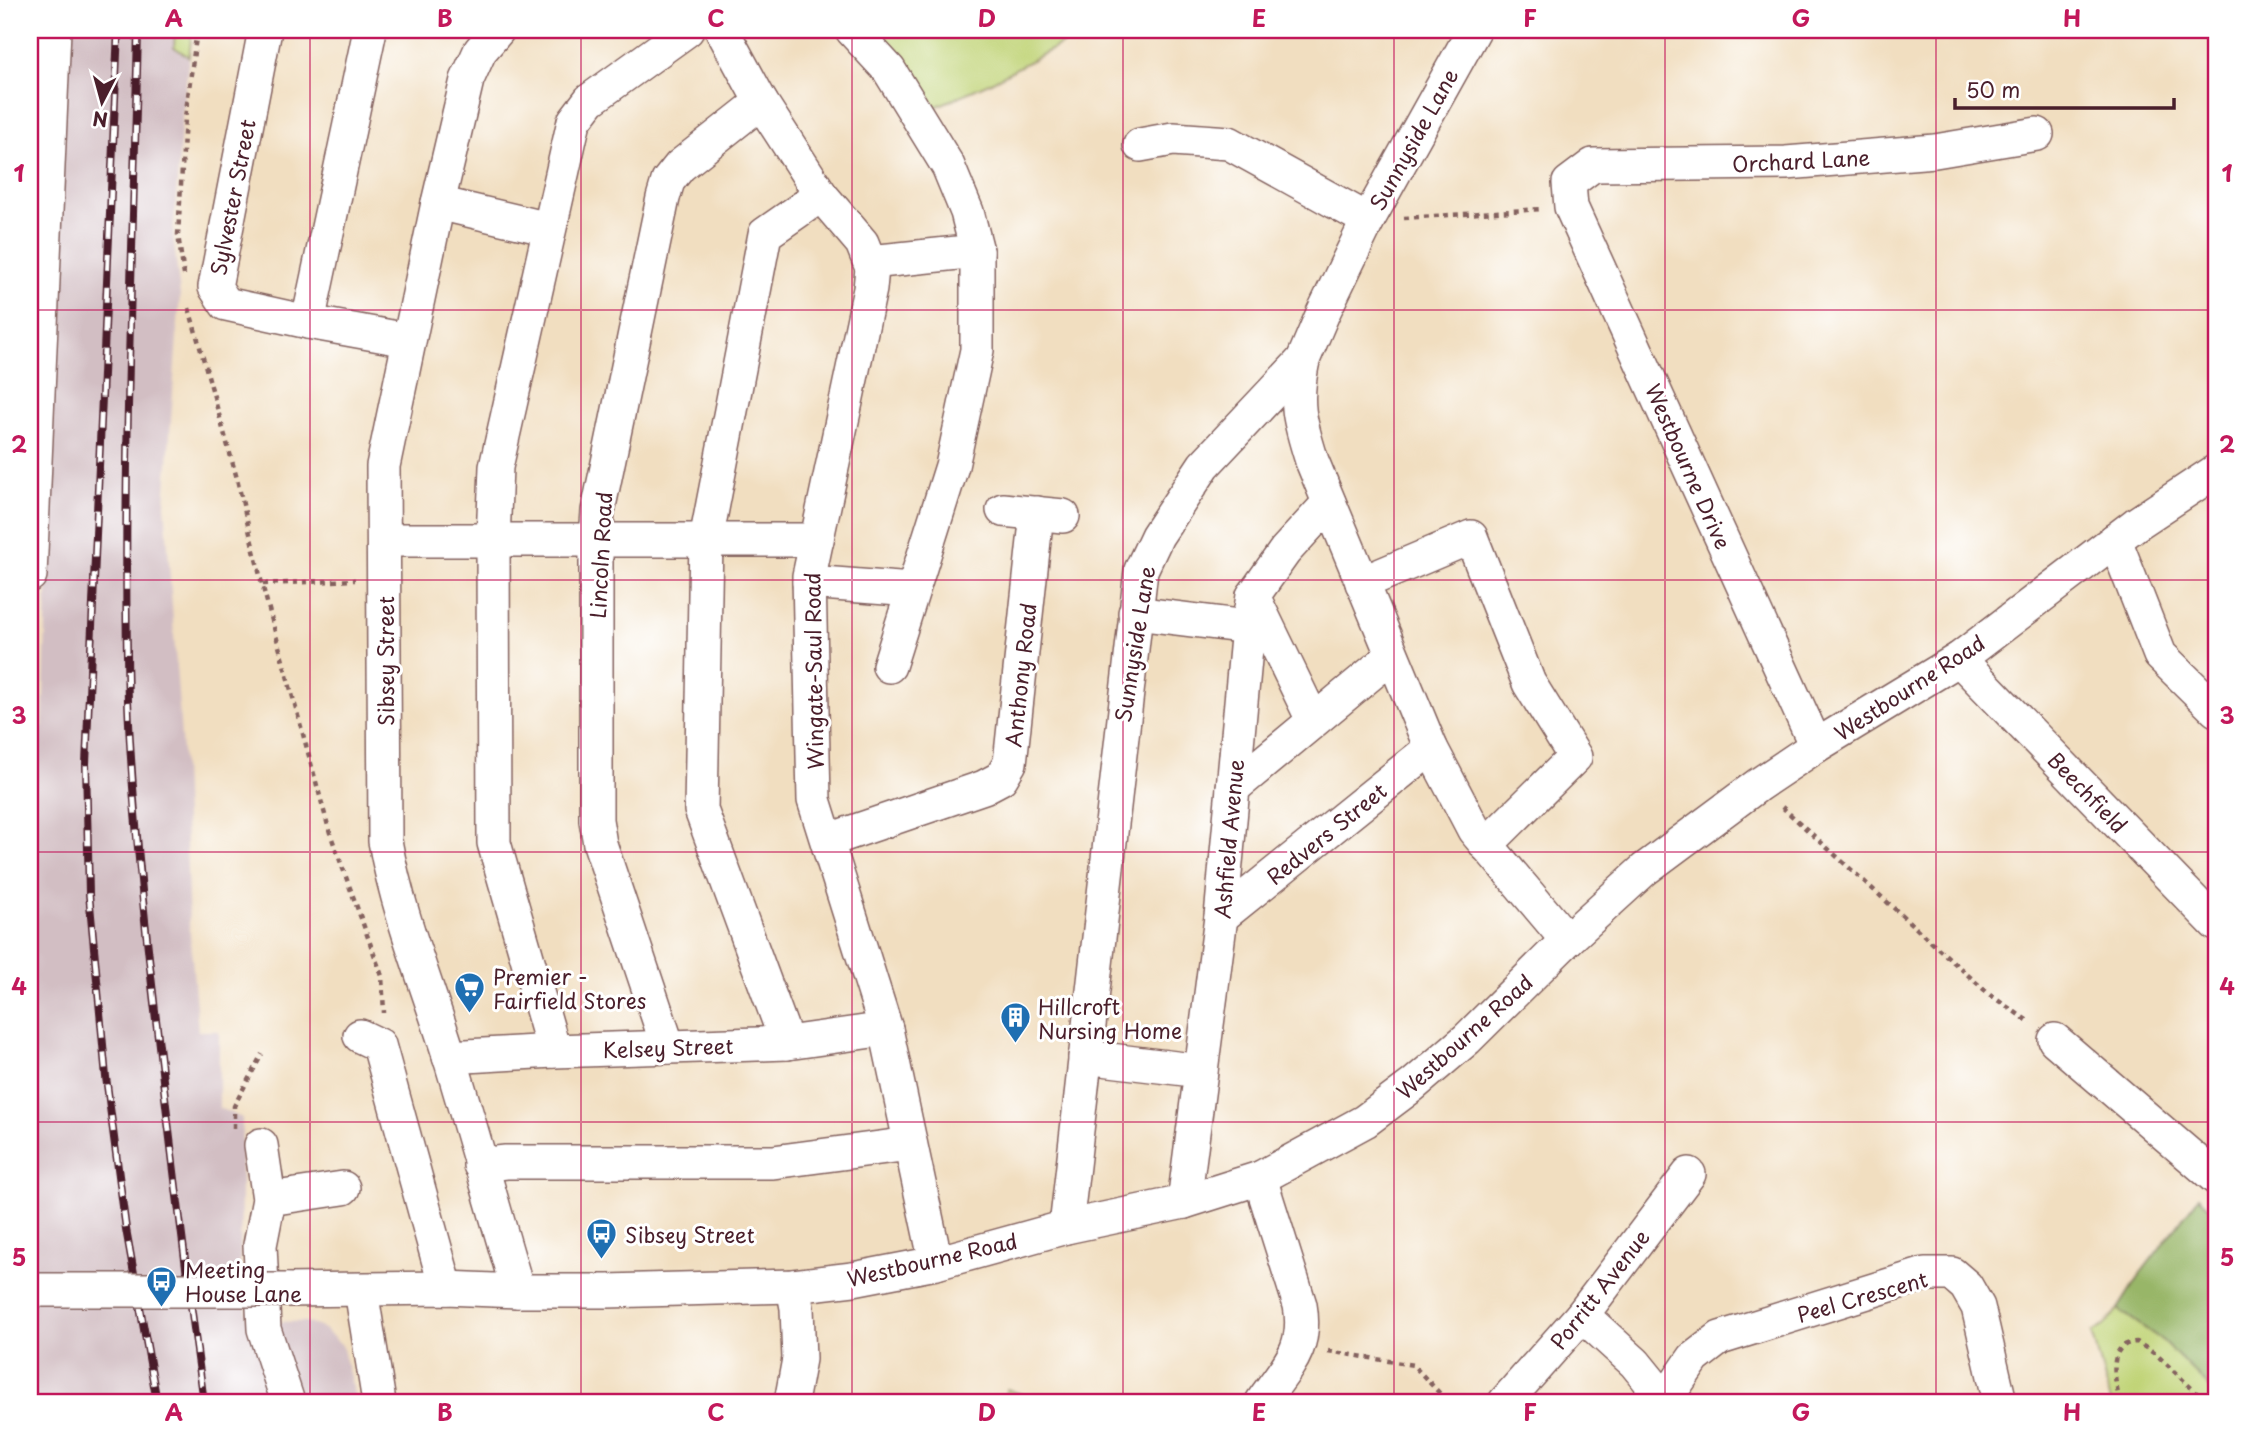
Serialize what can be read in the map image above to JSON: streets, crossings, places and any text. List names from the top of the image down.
{
  "streets": {
    "street": [
      "Sunnyside Lane",
      "Orchard Lane",
      "Sylvester Street",
      "Westbourne Drive",
      "Lincoln Road",
      "Sibsey Street",
      "Wingate-Saul Road",
      "Anthony Road",
      "Westbourne Road",
      "Beechfield",
      "Redvers Street",
      "Ashfield Avenue",
      "Kelsey Street",
      "Porritt Avenue",
      "Peel Crescent"
    ]
  },
  "crossings": [
    ["Sunnyside Lane", "Westbourne Road"],
    ["Orchard Lane", "Westbourne Drive"],
    ["Sylvester Street", "Sibsey Street"],
    ["Westbourne Drive", "Westbourne Road"],
    ["Lincoln Road", "Kelsey Street"],
    ["Sibsey Street", "Westbourne Road"],
    ["Sibsey Street", "Kelsey Street"],
    ["Wingate-Saul Road", "Anthony Road"],
    ["Wingate-Saul Road", "Westbourne Road"],
    ["Wingate-Saul Road", "Kelsey Street"],
    ["Westbourne Road", "Beechfield"],
    ["Westbourne Road", "Ashfield Avenue"],
    ["Redvers Street", "Ashfield Avenue"],
    ["Porritt Avenue", "Peel Crescent"]
  ],
  "places": {
    "supermarket": ["Premier - Fairfield Stores"],
    "building": ["Hillcroft Nursing Home"],
    "bus stop": ["Sibsey Street", "Meeting House Lane"]
  },
  "scale_bar": "50 m",
  "north": "bottom",
  "grid": {
    "columns": [
      "A",
      "B",
      "C",
      "D",
      "E",
      "F",
      "G",
      "H"
    ],
    "rows": [
      "1",
      "2",
      "3",
      "4",
      "5"
    ]
  }
}
